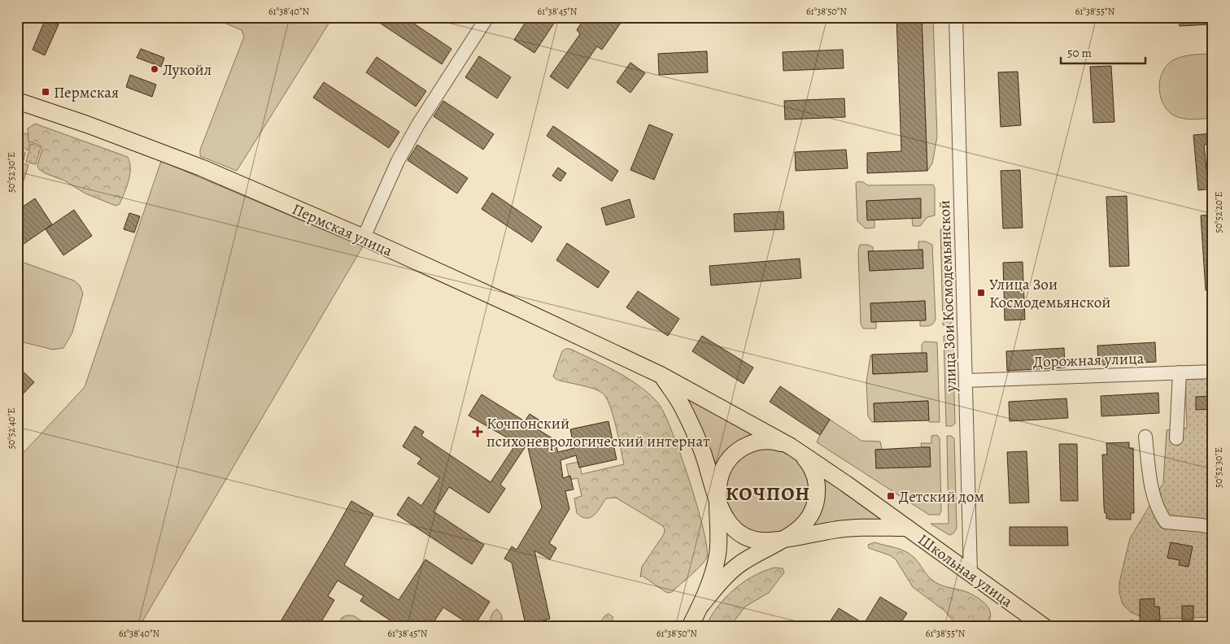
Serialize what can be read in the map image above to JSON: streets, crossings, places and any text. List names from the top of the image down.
{
  "streets": {
    "main road": ["Пермская улица", "Школьная улица"],
    "street": ["улица Зои Космодемьянской", "Дорожная улица"]
  },
  "crossings": [
    ["Пермская улица", "Школьная улица"],
    ["улица Зои Космодемьянской", "Дорожная улица"],
    ["улица Зои Космодемьянской", "Школьная улица"]
  ],
  "districts": ["КОЧПОН"],
  "places": {
    "other": ["Лукойл"],
    "transit": ["Пермская", "Улица Зои Космодемьянской", "Детский дом"],
    "health": ["Кочпонский психоневрологический интернат"]
  },
  "scale_bar": "50 m",
  "coordinates": [
    "61°38'40\"N",
    "61°38'45\"N",
    "61°38'50\"N",
    "61°38'55\"N",
    "50°52'30\"E",
    "50°52'20\"E",
    "50°52'40\"E"
  ]
}
